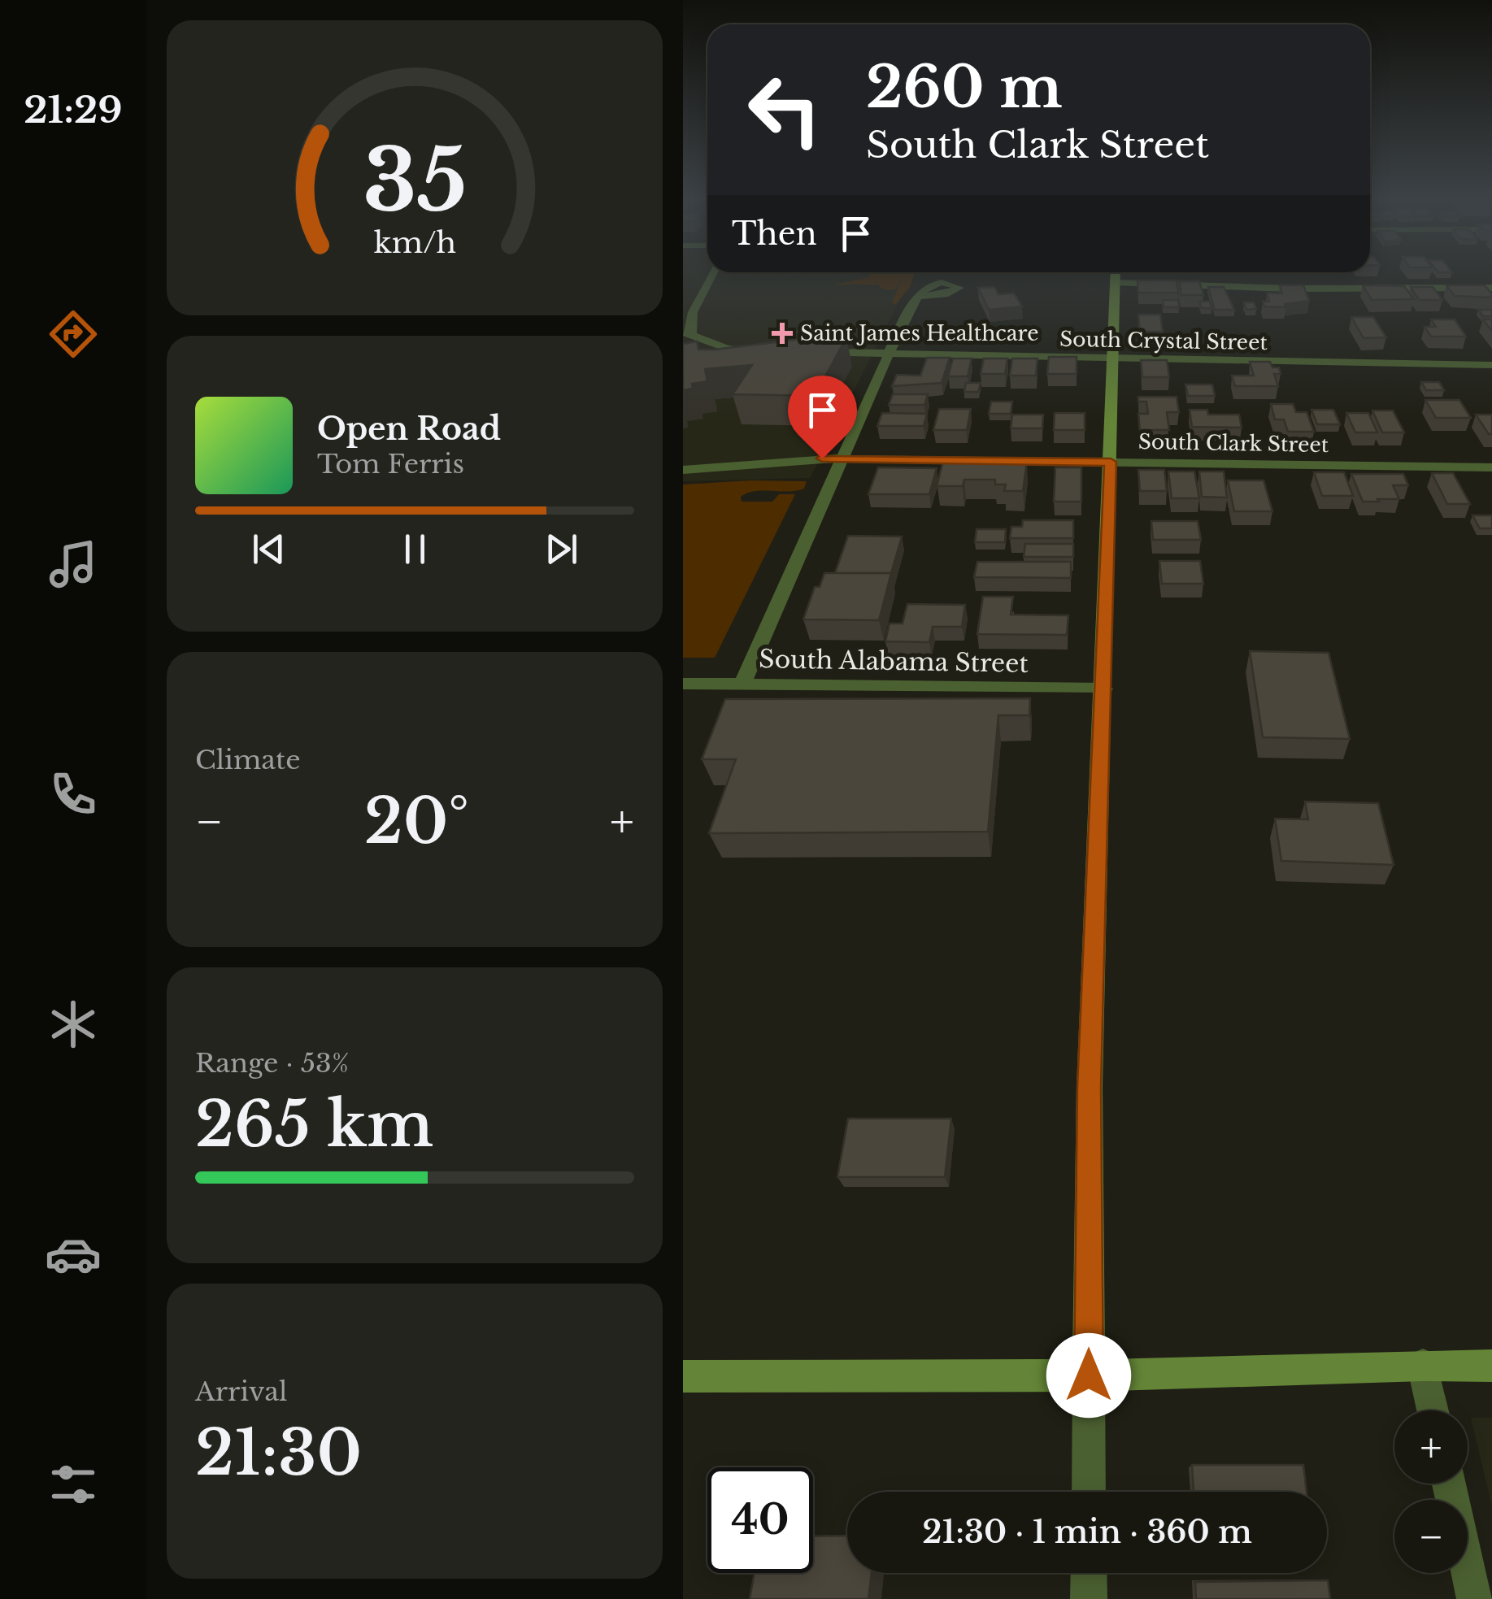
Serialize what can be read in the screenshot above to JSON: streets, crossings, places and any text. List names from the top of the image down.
{
  "streets": {
    "street": ["South Crystal Street", "South Clark Street", "South Alabama Street"]
  },
  "places": {
    "health": ["Saint James Healthcare"]
  },
  "page": {
    "tabs": "21:29",
    "turn": ["260 m", "South Clark Street"],
    "then": "Then",
    "song": ["Open Road", "Tom Ferris"],
    "tile": [
      "Climate",
      ["Range · 53%", "265 km"],
      ["Arrival", "21:30"]
    ],
    "heat": ["−", "20°", "+"],
    "map_buttons": ["+", "−"],
    "limit": "40",
    "trip": "21:30 · 1 min · 360 m",
    "gauge": ["35", "km/h"]
  }
}
